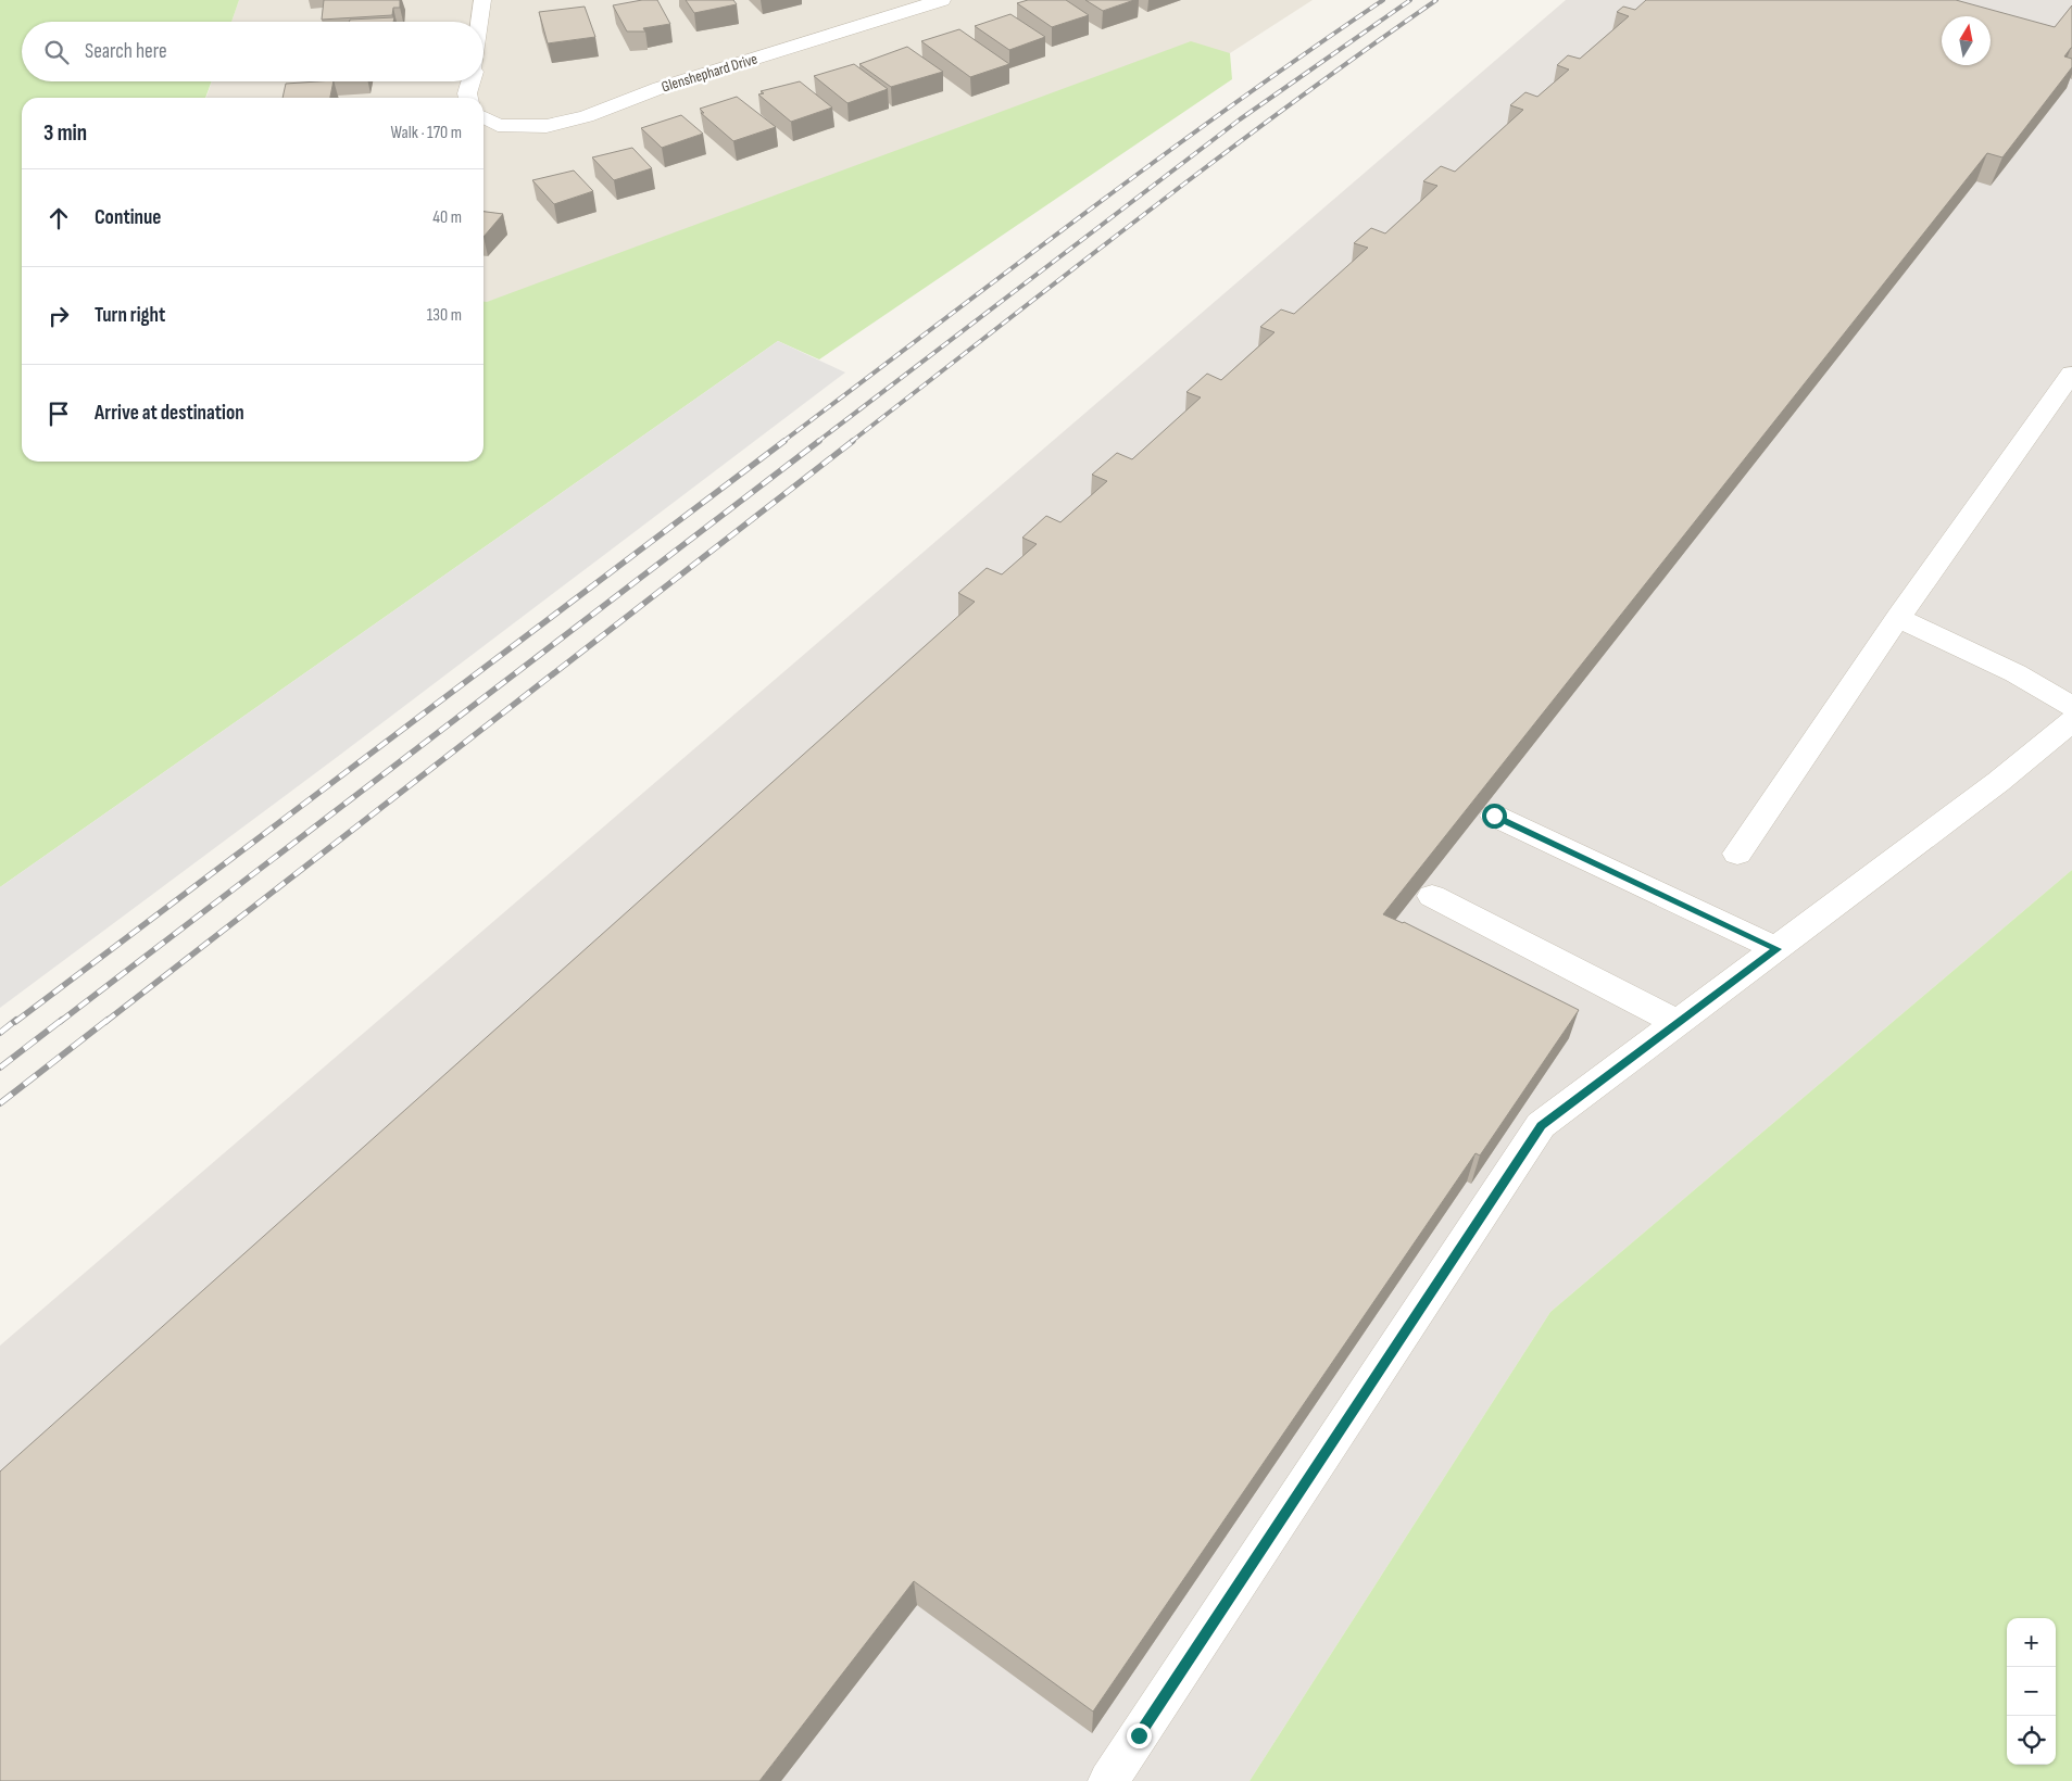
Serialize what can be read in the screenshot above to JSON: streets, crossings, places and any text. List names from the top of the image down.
{
  "streets": {
    "street": ["Glenshephard Drive"]
  },
  "north": "top",
  "page": {
    "search": "Search here",
    "heading": ["3 min", "Walk · 170 m"],
    "list": [
      ["Continue", "40 m"],
      ["Turn right", "130 m"],
      "Arrive at destination"
    ],
    "map_buttons": ["+", "−"]
  }
}
